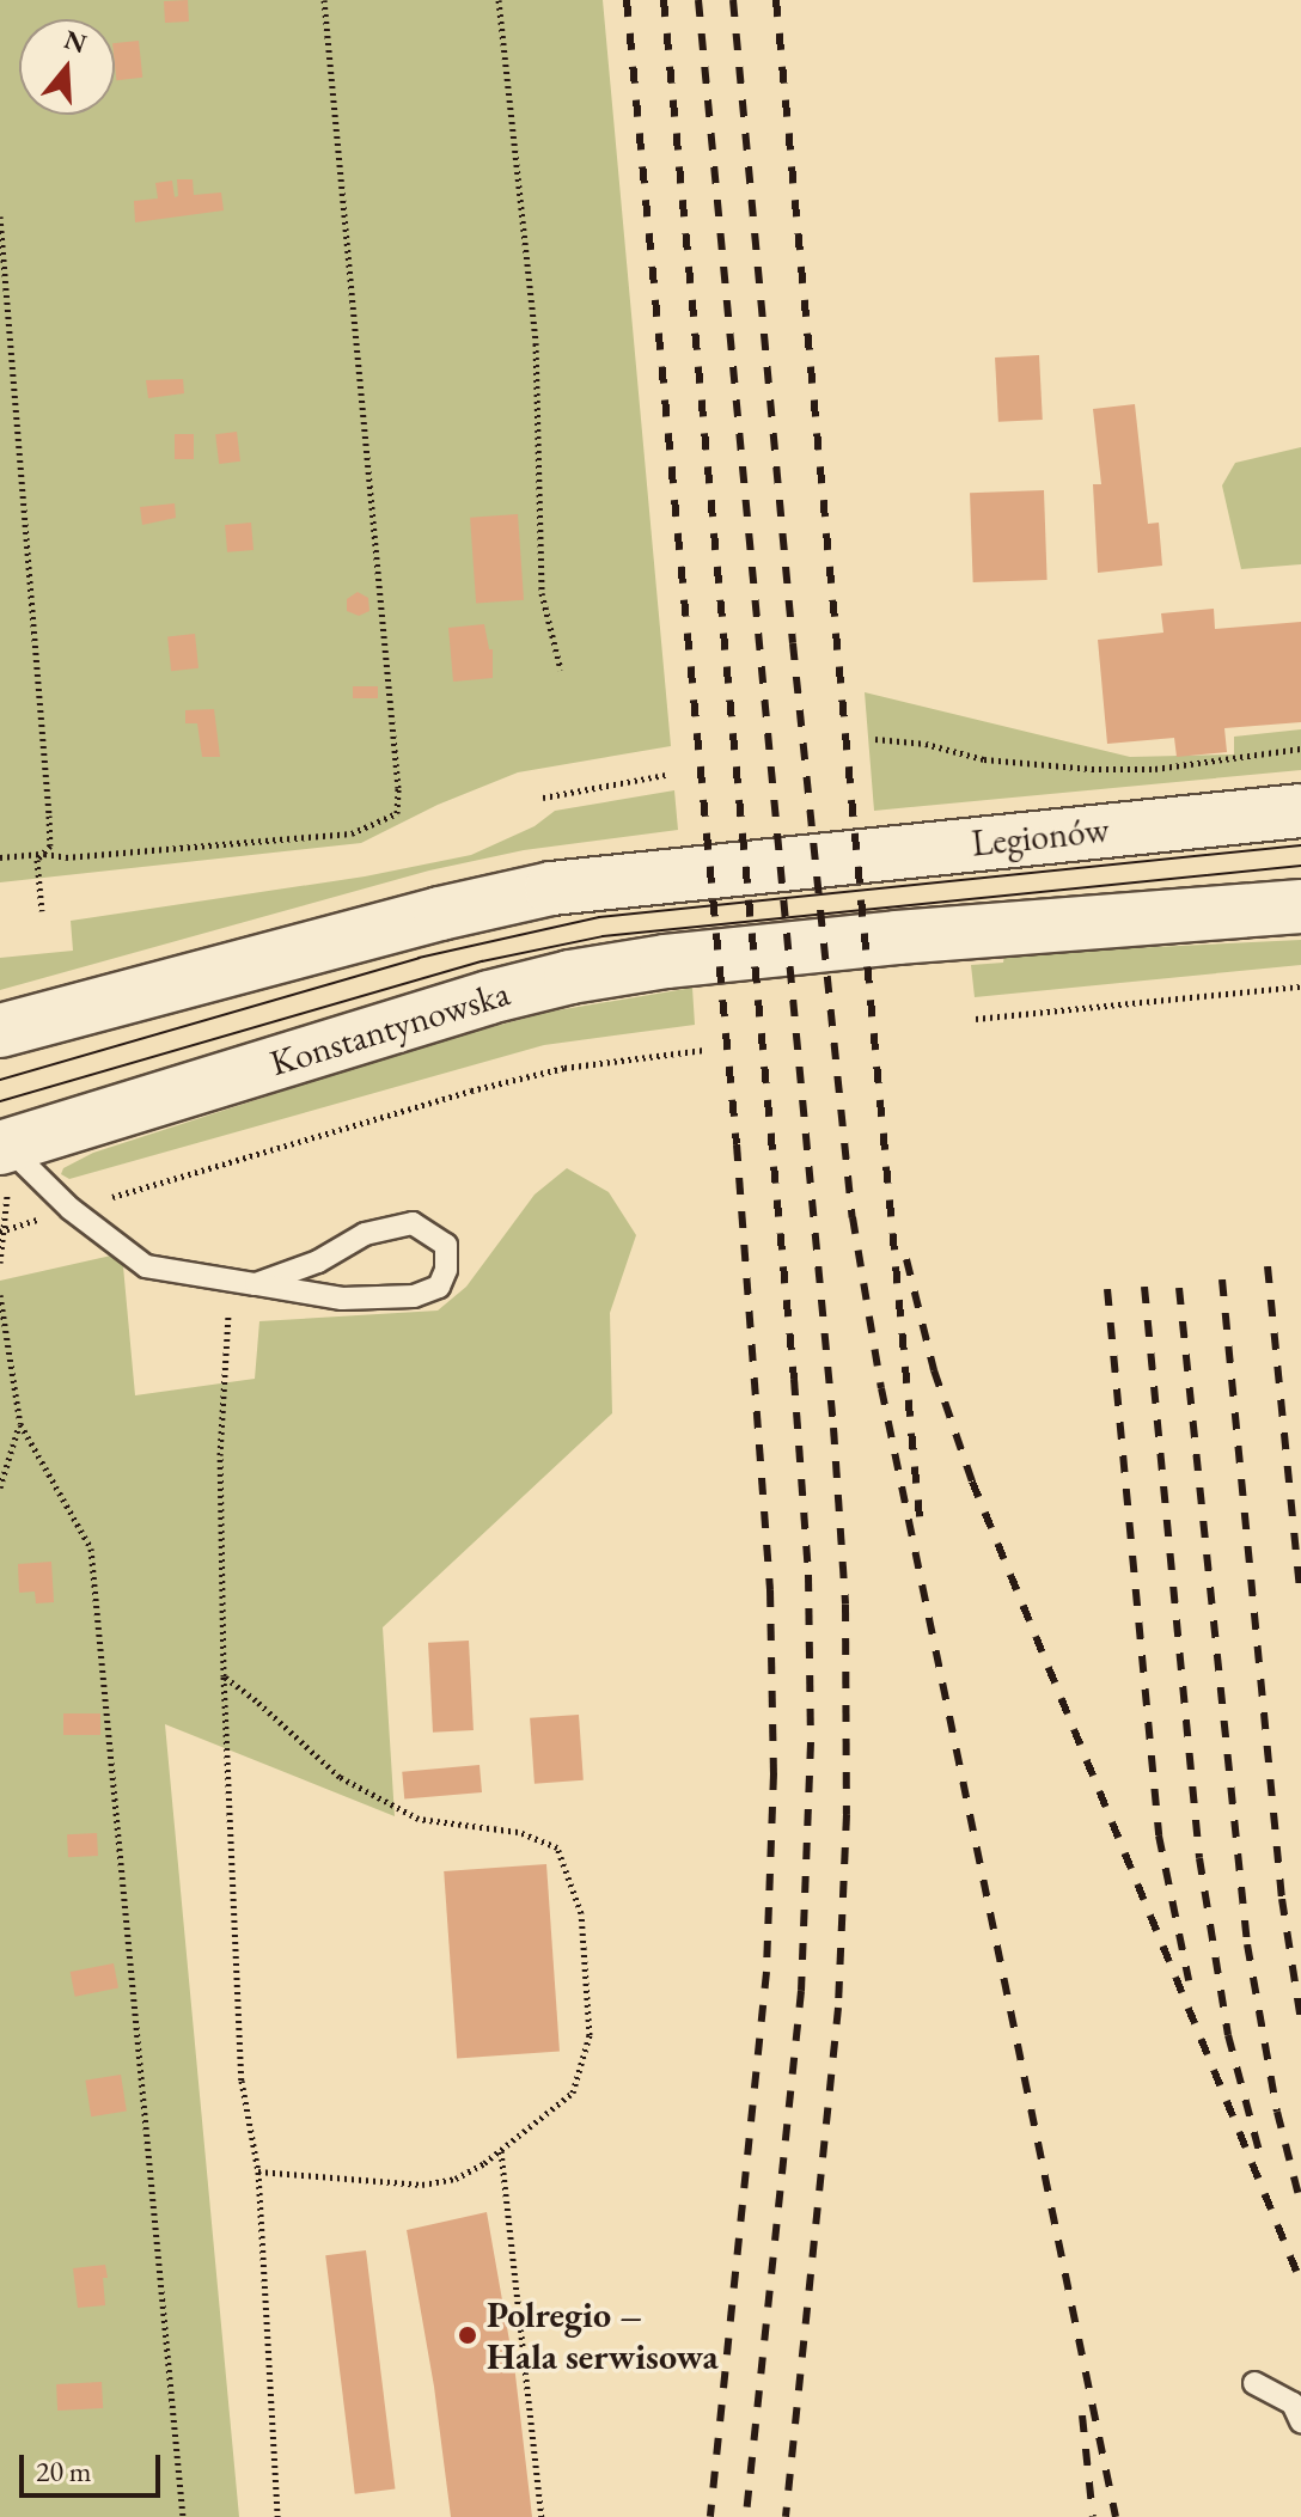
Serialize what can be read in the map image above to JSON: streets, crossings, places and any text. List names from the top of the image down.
{
  "streets": {
    "main road": ["Legionów", "Konstantynowska"]
  },
  "places": ["Polregio – Hala serwisowa"],
  "scale_bar": "20 m",
  "north": "top"
}
